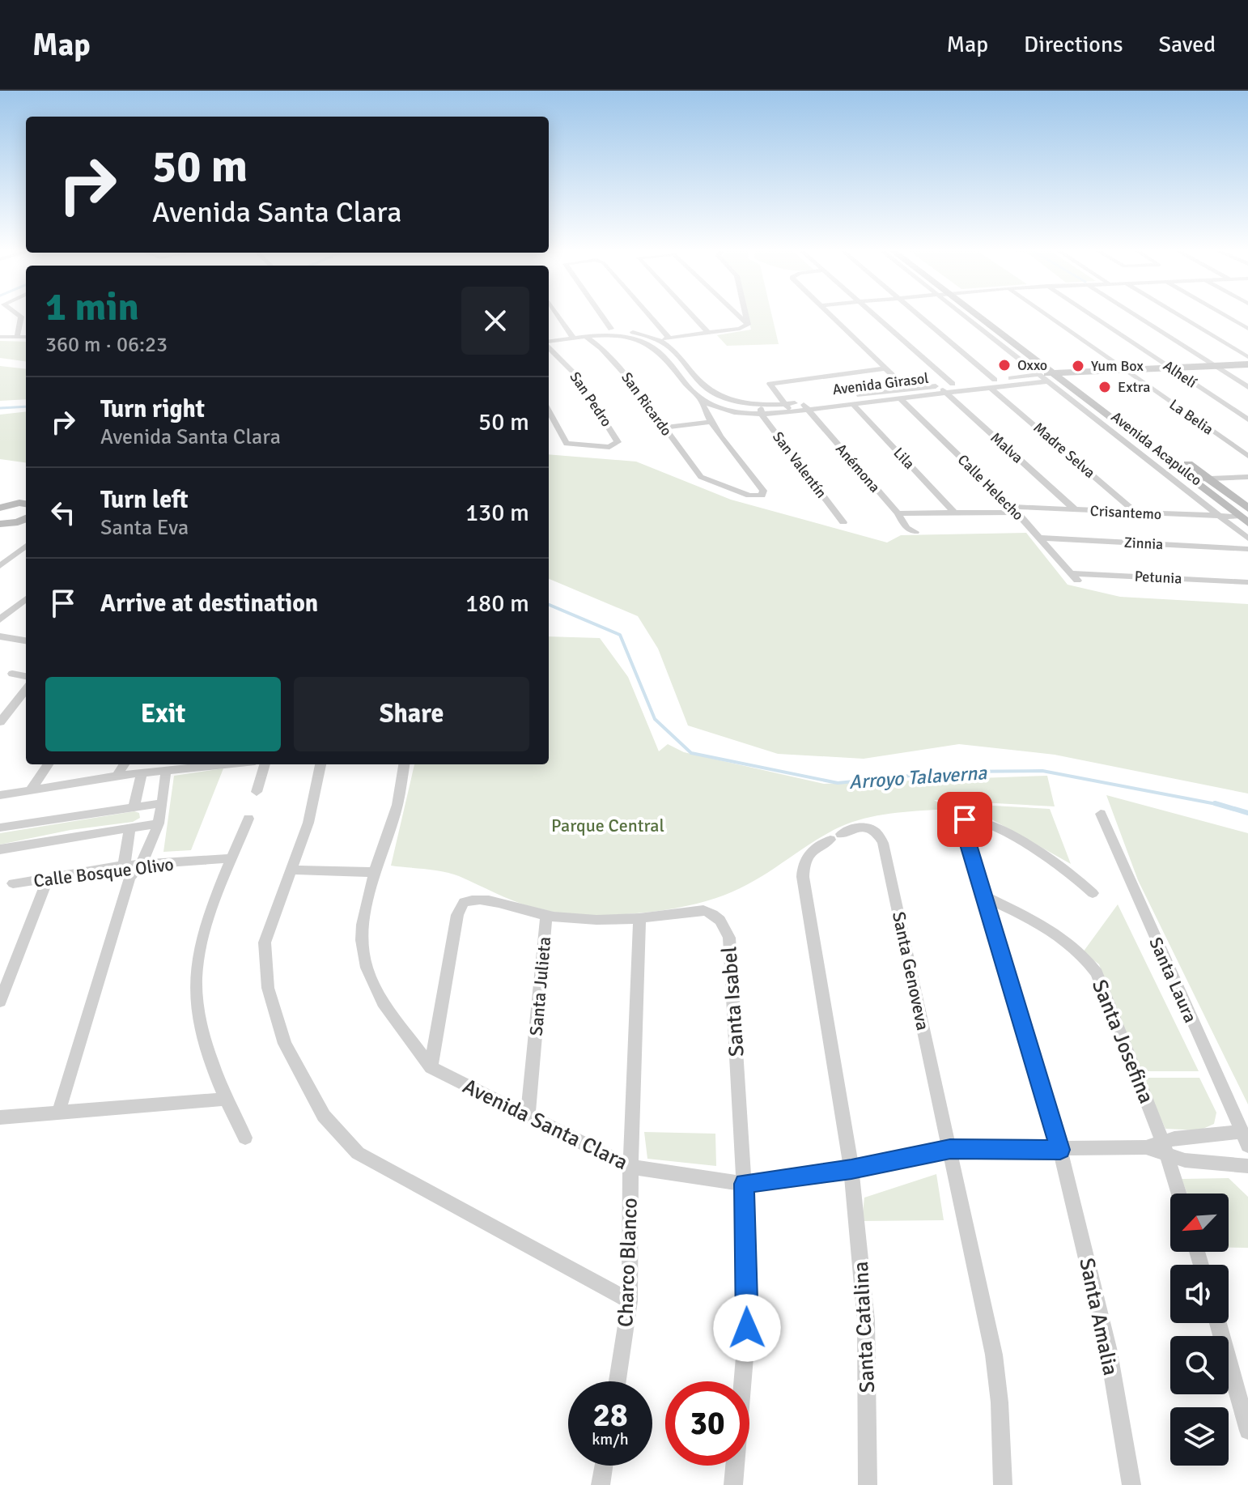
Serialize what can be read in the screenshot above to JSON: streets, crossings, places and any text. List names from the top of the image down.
{
  "streets": {
    "street": [
      "Alhelí",
      "Avenida Girasol",
      "San Pedro",
      "San Ricardo",
      "La Belia",
      "Malva",
      "Avenida Acapulco",
      "Madre Selva",
      "Lila",
      "San Valentín",
      "Anémona",
      "Calle Helecho",
      "Crisantemo",
      "Zinnia",
      "Petunia",
      "Calle Bosque Olivo",
      "Santa Genoveva",
      "Santa Laura",
      "Santa Julieta",
      "Santa Isabel",
      "Santa Josefina",
      "Avenida Santa Clara",
      "Charco Blanco",
      "Santa Amalia",
      "Santa Catalina"
    ]
  },
  "crossings": [
    ["Alhelí", "Avenida Girasol"],
    ["Avenida Girasol", "San Ricardo"],
    ["Avenida Girasol", "La Belia"],
    ["Avenida Girasol", "Malva"],
    ["Avenida Girasol", "Avenida Acapulco"],
    ["Avenida Girasol", "Madre Selva"],
    ["Avenida Girasol", "Lila"],
    ["Avenida Girasol", "San Valentín"],
    ["Avenida Girasol", "Anémona"],
    ["Avenida Girasol", "Calle Helecho"],
    ["Malva", "Crisantemo"],
    ["Avenida Acapulco", "Crisantemo"],
    ["Madre Selva", "Crisantemo"],
    ["Lila", "Crisantemo"],
    ["Anémona", "Crisantemo"],
    ["Calle Helecho", "Crisantemo"],
    ["Calle Helecho", "Zinnia"],
    ["Calle Helecho", "Petunia"],
    ["Santa Genoveva", "Avenida Santa Clara"],
    ["Santa Genoveva", "Santa Catalina"],
    ["Santa Laura", "Avenida Santa Clara"],
    ["Santa Julieta", "Santa Isabel"],
    ["Santa Julieta", "Avenida Santa Clara"],
    ["Santa Isabel", "Avenida Santa Clara"],
    ["Santa Josefina", "Avenida Santa Clara"],
    ["Santa Josefina", "Santa Amalia"],
    ["Avenida Santa Clara", "Charco Blanco"],
    ["Avenida Santa Clara", "Santa Amalia"],
    ["Avenida Santa Clara", "Santa Catalina"]
  ],
  "water": ["Arroyo Talaverna"],
  "parks": ["Parque Central"],
  "places": ["Oxxo", "Yum Box", "Extra"],
  "north": "bottom left",
  "page": {
    "header": "Map",
    "nav": ["Map", "Directions", "Saved"],
    "turn": ["50 m", "Avenida Santa Clara"],
    "heading": ["1 min", "360 m · 06:23"],
    "list": [
      {
        "name": "Turn right",
        "note": "Avenida Santa Clara",
        "value": "50 m"
      },
      {
        "name": "Turn left",
        "note": "Santa Eva",
        "value": "130 m"
      },
      {
        "name": "Arrive at destination",
        "value": "180 m"
      }
    ],
    "buttons": ["Exit", "Share"],
    "speed": "28 km/h",
    "limit": "30"
  }
}
